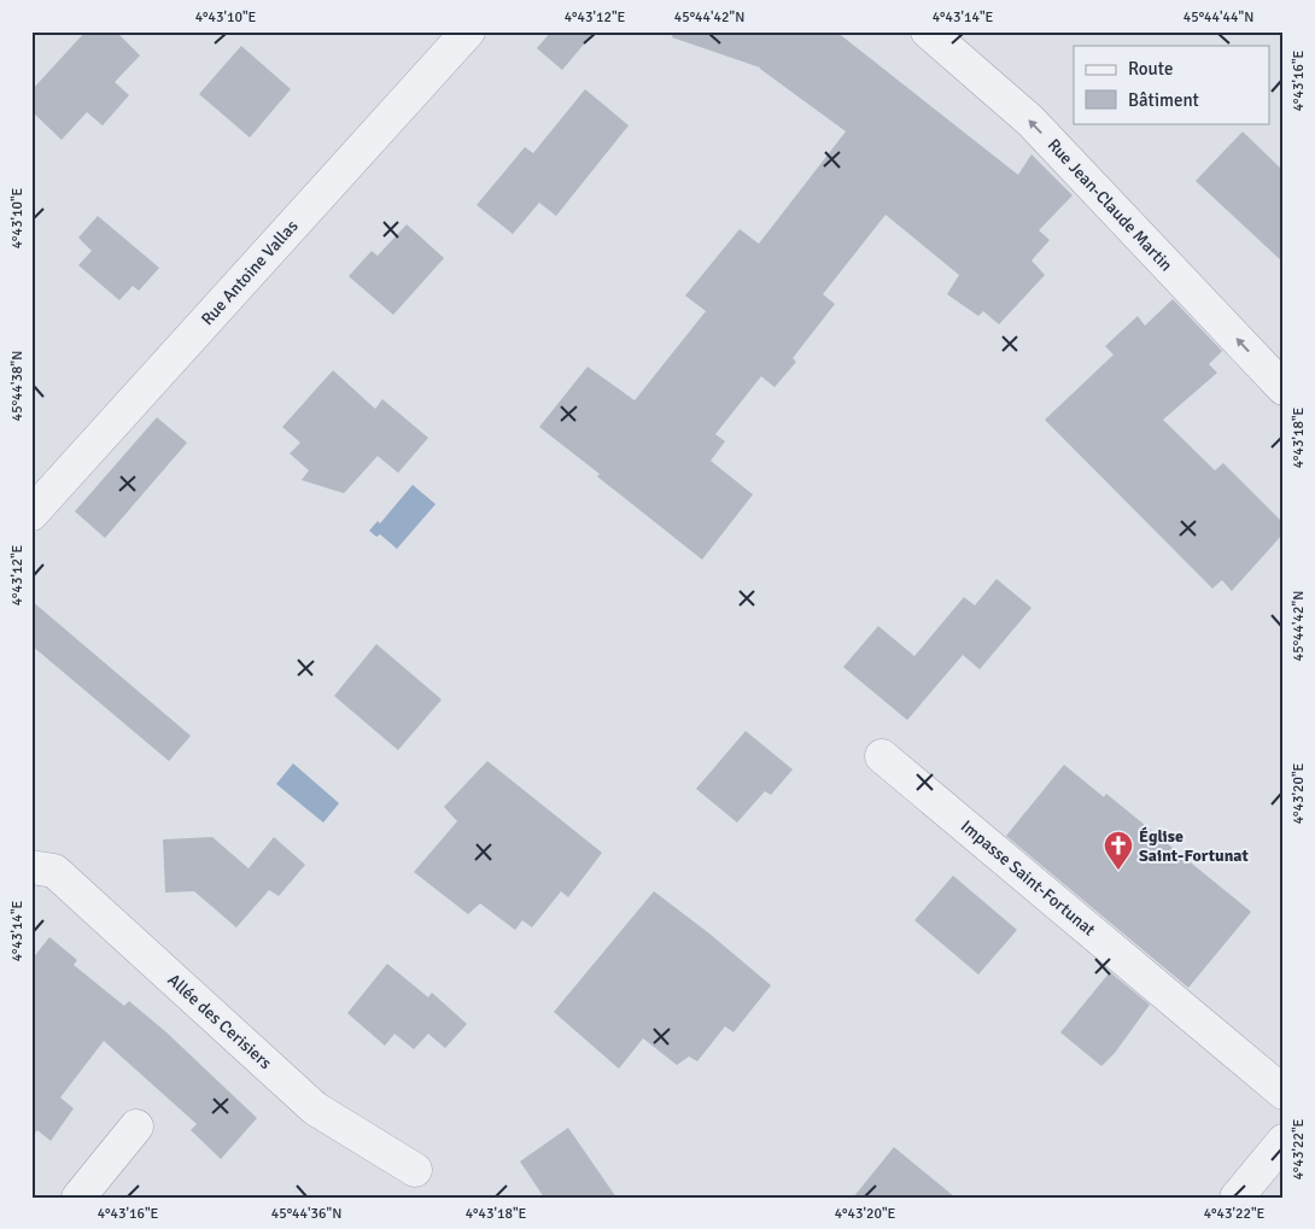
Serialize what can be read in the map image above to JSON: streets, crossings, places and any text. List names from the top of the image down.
{
  "streets": {
    "street": [
      "Rue Jean-Claude Martin",
      "Rue Antoine Vallas",
      "Impasse Saint-Fortunat",
      "Allée des Cerisiers"
    ]
  },
  "one_way": ["Rue Jean-Claude Martin"],
  "places": {
    "church": ["Église Saint-Fortunat"]
  },
  "legend": ["Route", "Bâtiment"],
  "coordinates": [
    "4°43'10\"E",
    "4°43'12\"E",
    "45°44'42\"N",
    "4°43'14\"E",
    "45°44'44\"N",
    "4°43'16\"E",
    "45°44'38\"N",
    "4°43'18\"E",
    "4°43'20\"E",
    "4°43'22\"E",
    "45°44'36\"N"
  ]
}
